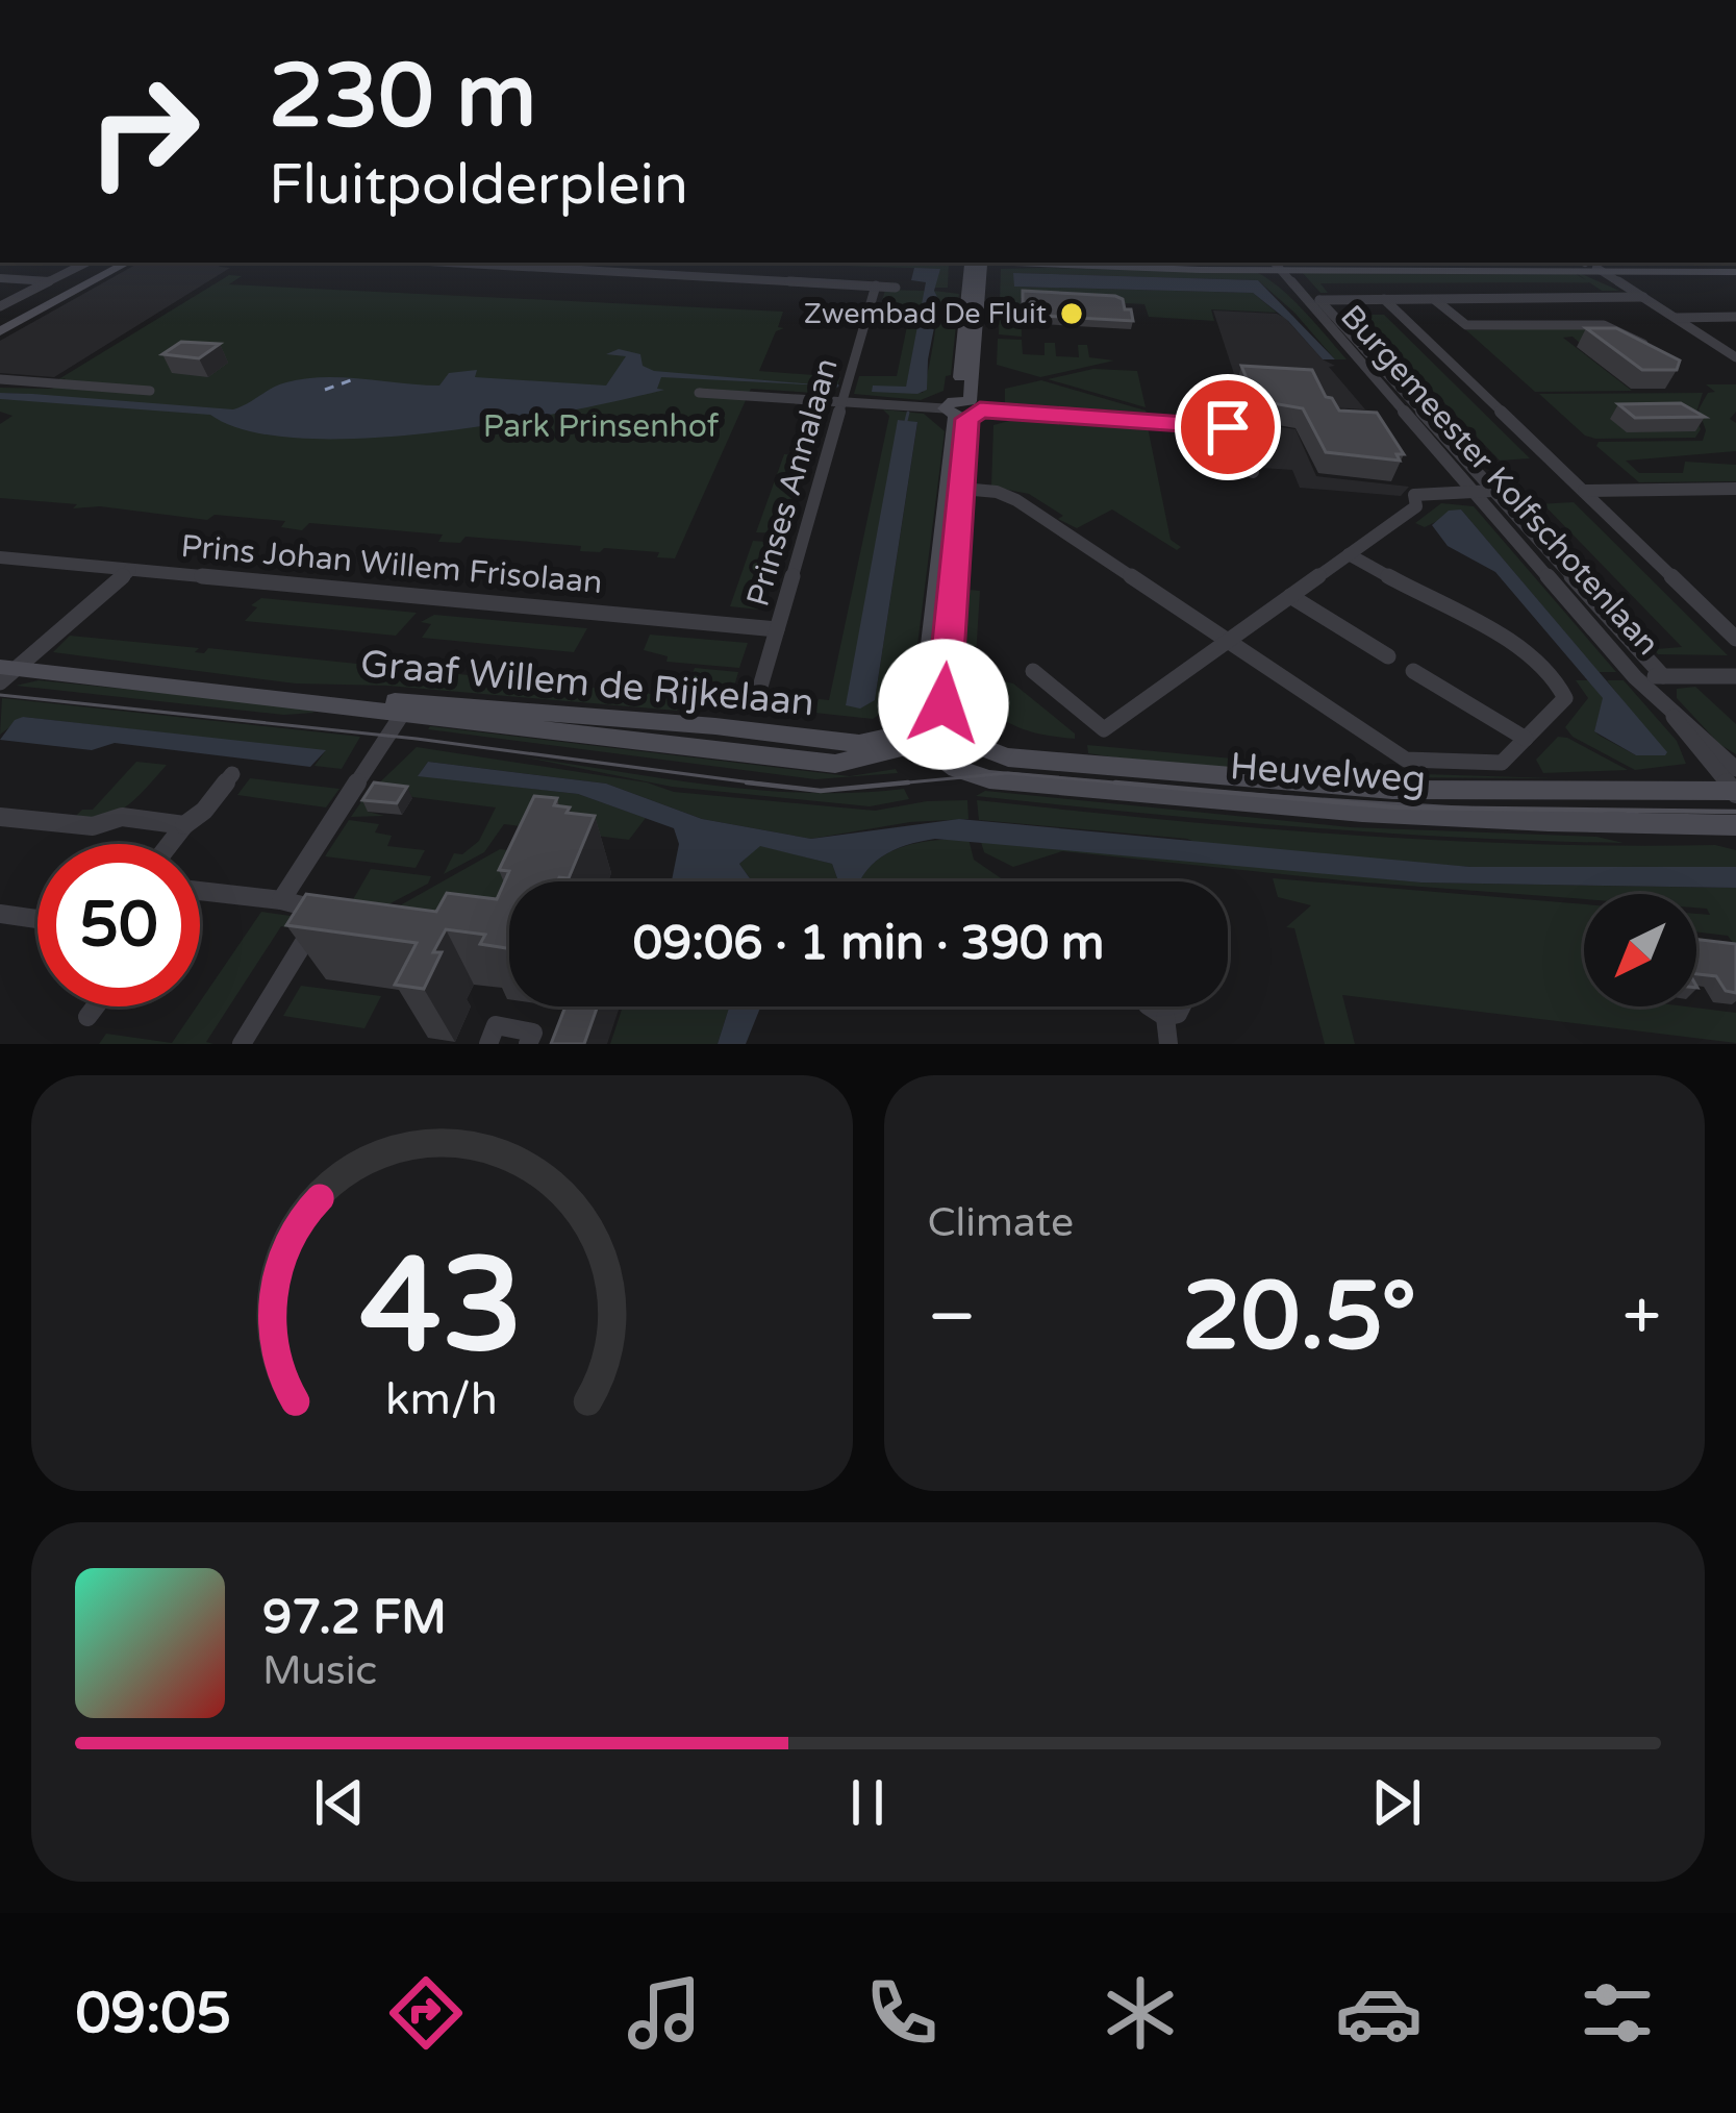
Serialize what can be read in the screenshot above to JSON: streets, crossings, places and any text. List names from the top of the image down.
{
  "streets": {
    "main road": ["Graaf Willem de Rijkelaan", "Heuvelweg"],
    "street": ["Burgemeester Kolfschotenlaan", "Prinses Annalaan", "Prins Johan Willem Frisolaan"]
  },
  "crossings": [
    ["Burgemeester Kolfschotenlaan", "Heuvelweg"],
    ["Prinses Annalaan", "Prins Johan Willem Frisolaan"],
    ["Graaf Willem de Rijkelaan", "Heuvelweg"]
  ],
  "parks": ["Park Prinsenhof"],
  "places": ["Zwembad De Fluit"],
  "north": "bottom left",
  "page": {
    "turn": ["230 m", "Fluitpolderplein"],
    "limit": "50",
    "trip": "09:06 · 1 min · 390 m",
    "tile": "Climate",
    "heat": ["−", "20.5°", "+"],
    "song": ["97.2 FM", "Music"],
    "tabs": "09:05",
    "gauge": ["43", "km/h"]
  }
}
